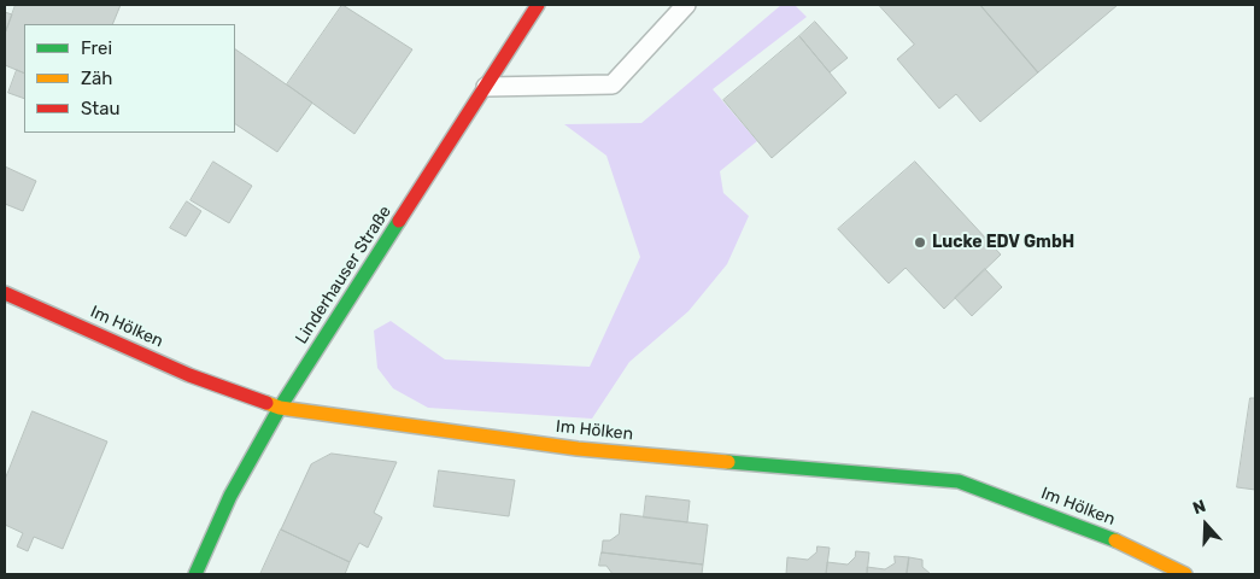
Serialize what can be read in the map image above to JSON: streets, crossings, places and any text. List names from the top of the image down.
{
  "streets": {
    "street": ["Linderhauser Straße", "Im Hölken"]
  },
  "crossings": [
    ["Linderhauser Straße", "Im Hölken"]
  ],
  "places": ["Lucke EDV GmbH"],
  "legend": ["Frei", "Zäh", "Stau"],
  "north": "top"
}
